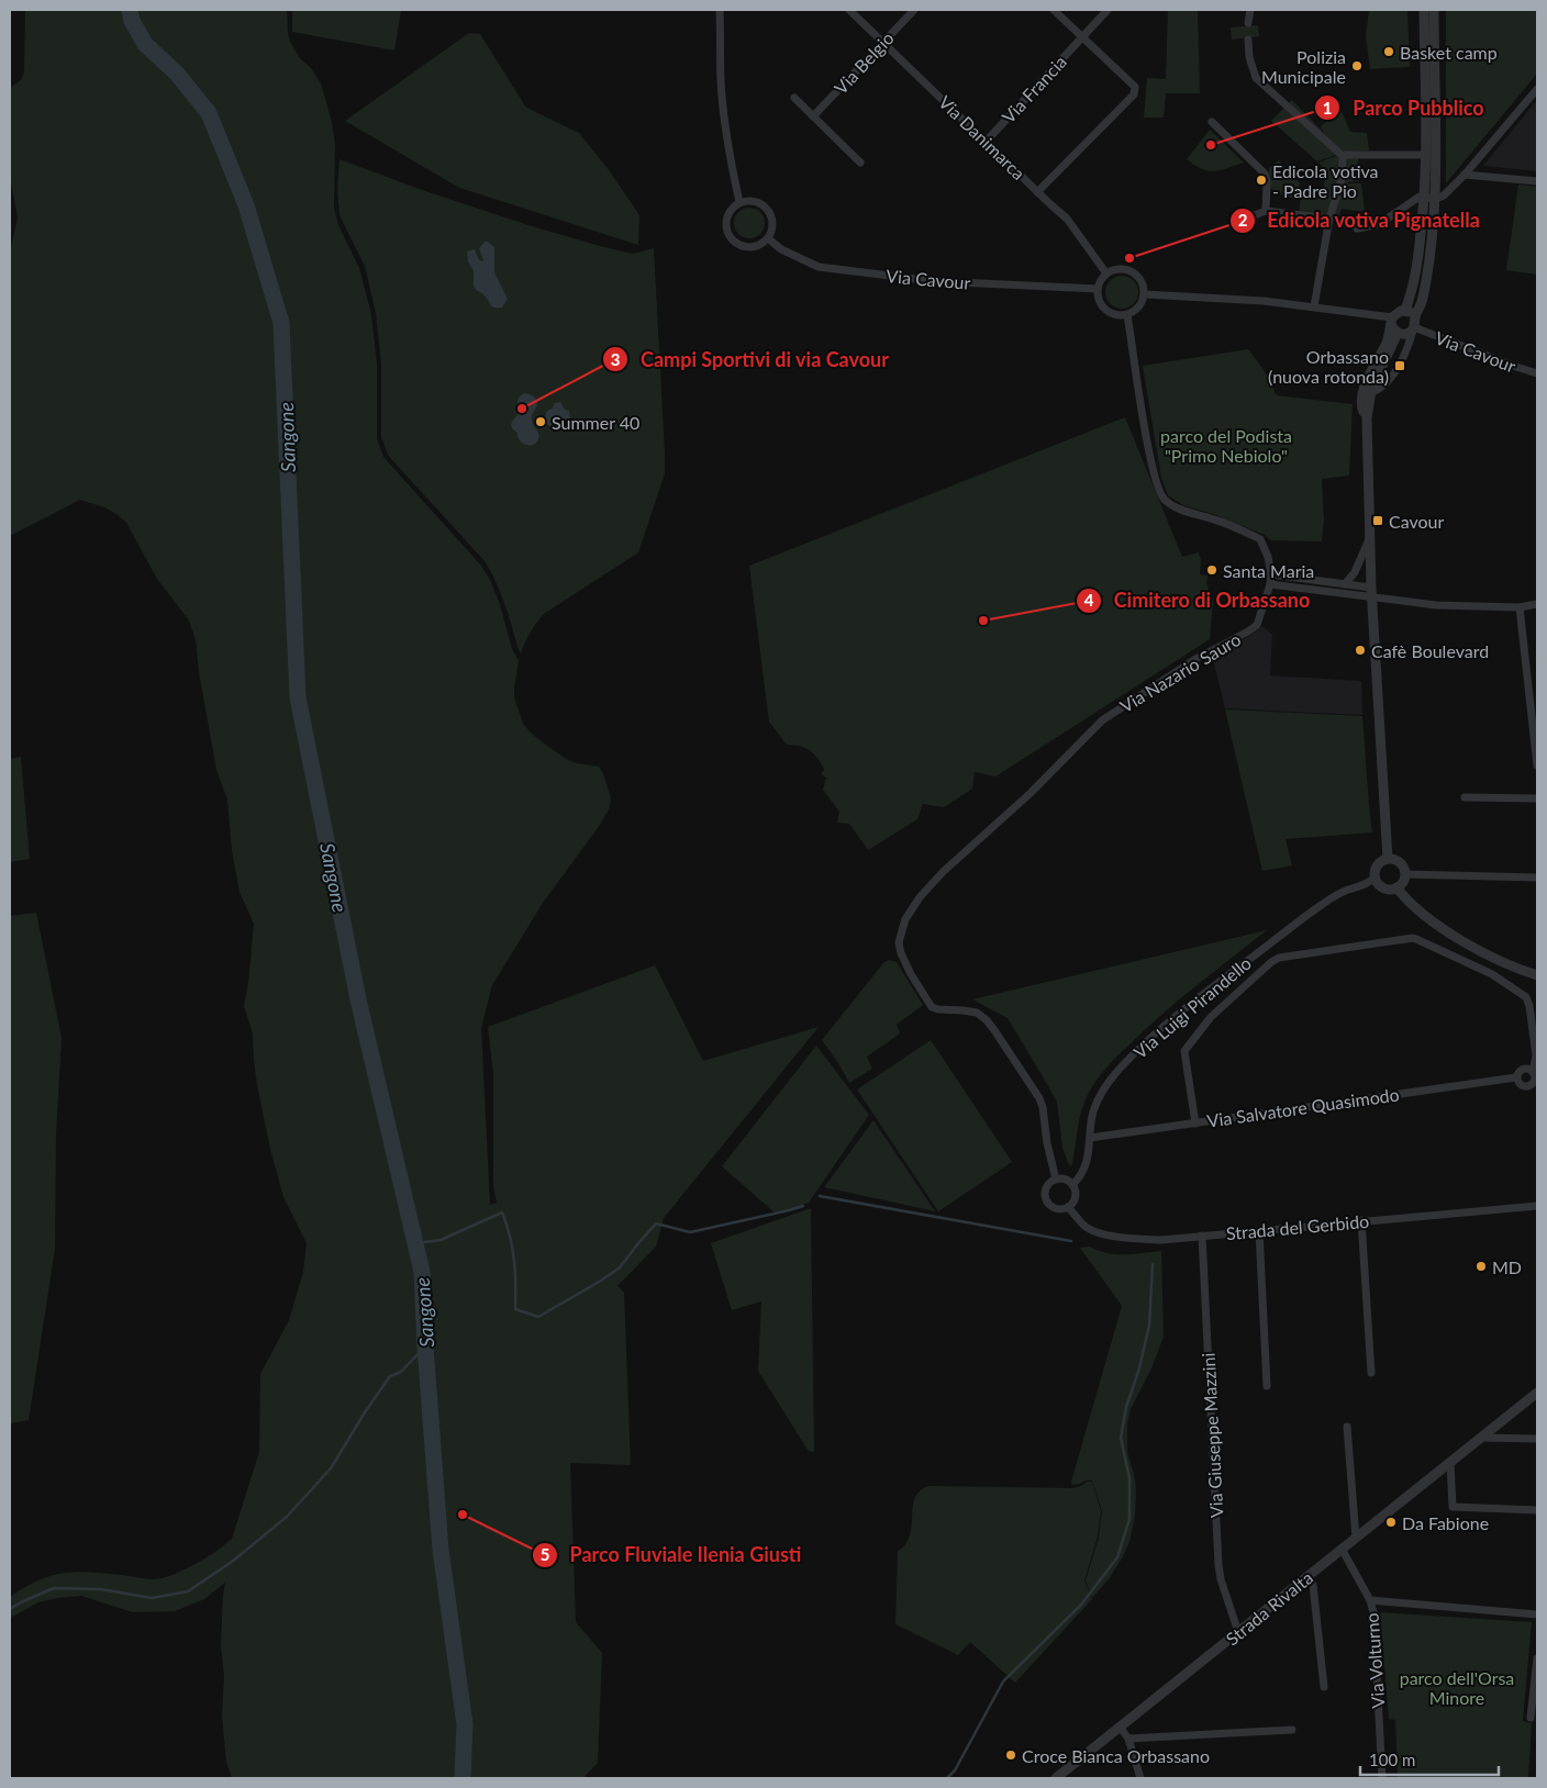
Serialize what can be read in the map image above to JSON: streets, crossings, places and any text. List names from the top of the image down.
{
  "streets": {
    "street": [
      "Via Belgio",
      "Via Francia",
      "Via Danimarca",
      "Via Cavour",
      "Via Nazario Sauro",
      "Via Luigi Pirandello",
      "Via Salvatore Quasimodo",
      "Strada del Gerbido",
      "Via Giuseppe Mazzini",
      "Strada Rivalta",
      "Via Volturno"
    ]
  },
  "crossings": [
    ["Via Belgio", "Via Danimarca"],
    ["Via Francia", "Via Danimarca"],
    ["Via Danimarca", "Via Cavour"],
    ["Via Nazario Sauro", "Via Luigi Pirandello"],
    ["Via Nazario Sauro", "Strada del Gerbido"],
    ["Via Luigi Pirandello", "Via Salvatore Quasimodo"],
    ["Via Luigi Pirandello", "Strada del Gerbido"],
    ["Strada del Gerbido", "Via Giuseppe Mazzini"],
    ["Via Giuseppe Mazzini", "Strada Rivalta"],
    ["Strada Rivalta", "Via Volturno"]
  ],
  "water": ["Sangone"],
  "parks": ["parco del Podista \"Primo Nebiolo\"", "parco dell'Orsa Minore"],
  "places": {
    "other": [
      "Basket camp",
      "Polizia Municipale",
      "Parco Pubblico",
      "Edicola votiva - Padre Pio",
      "Edicola votiva Pignatella",
      "Campi Sportivi di via Cavour",
      "Summer 40",
      "Santa Maria",
      "Cimitero di Orbassano",
      "Cafè Boulevard",
      "MD",
      "Parco Fluviale Ilenia Giusti",
      "Da Fabione",
      "Croce Bianca Orbassano"
    ],
    "transit": ["Orbassano (nuova rotonda)", "Cavour"]
  },
  "scale_bar": "100 m"
}
